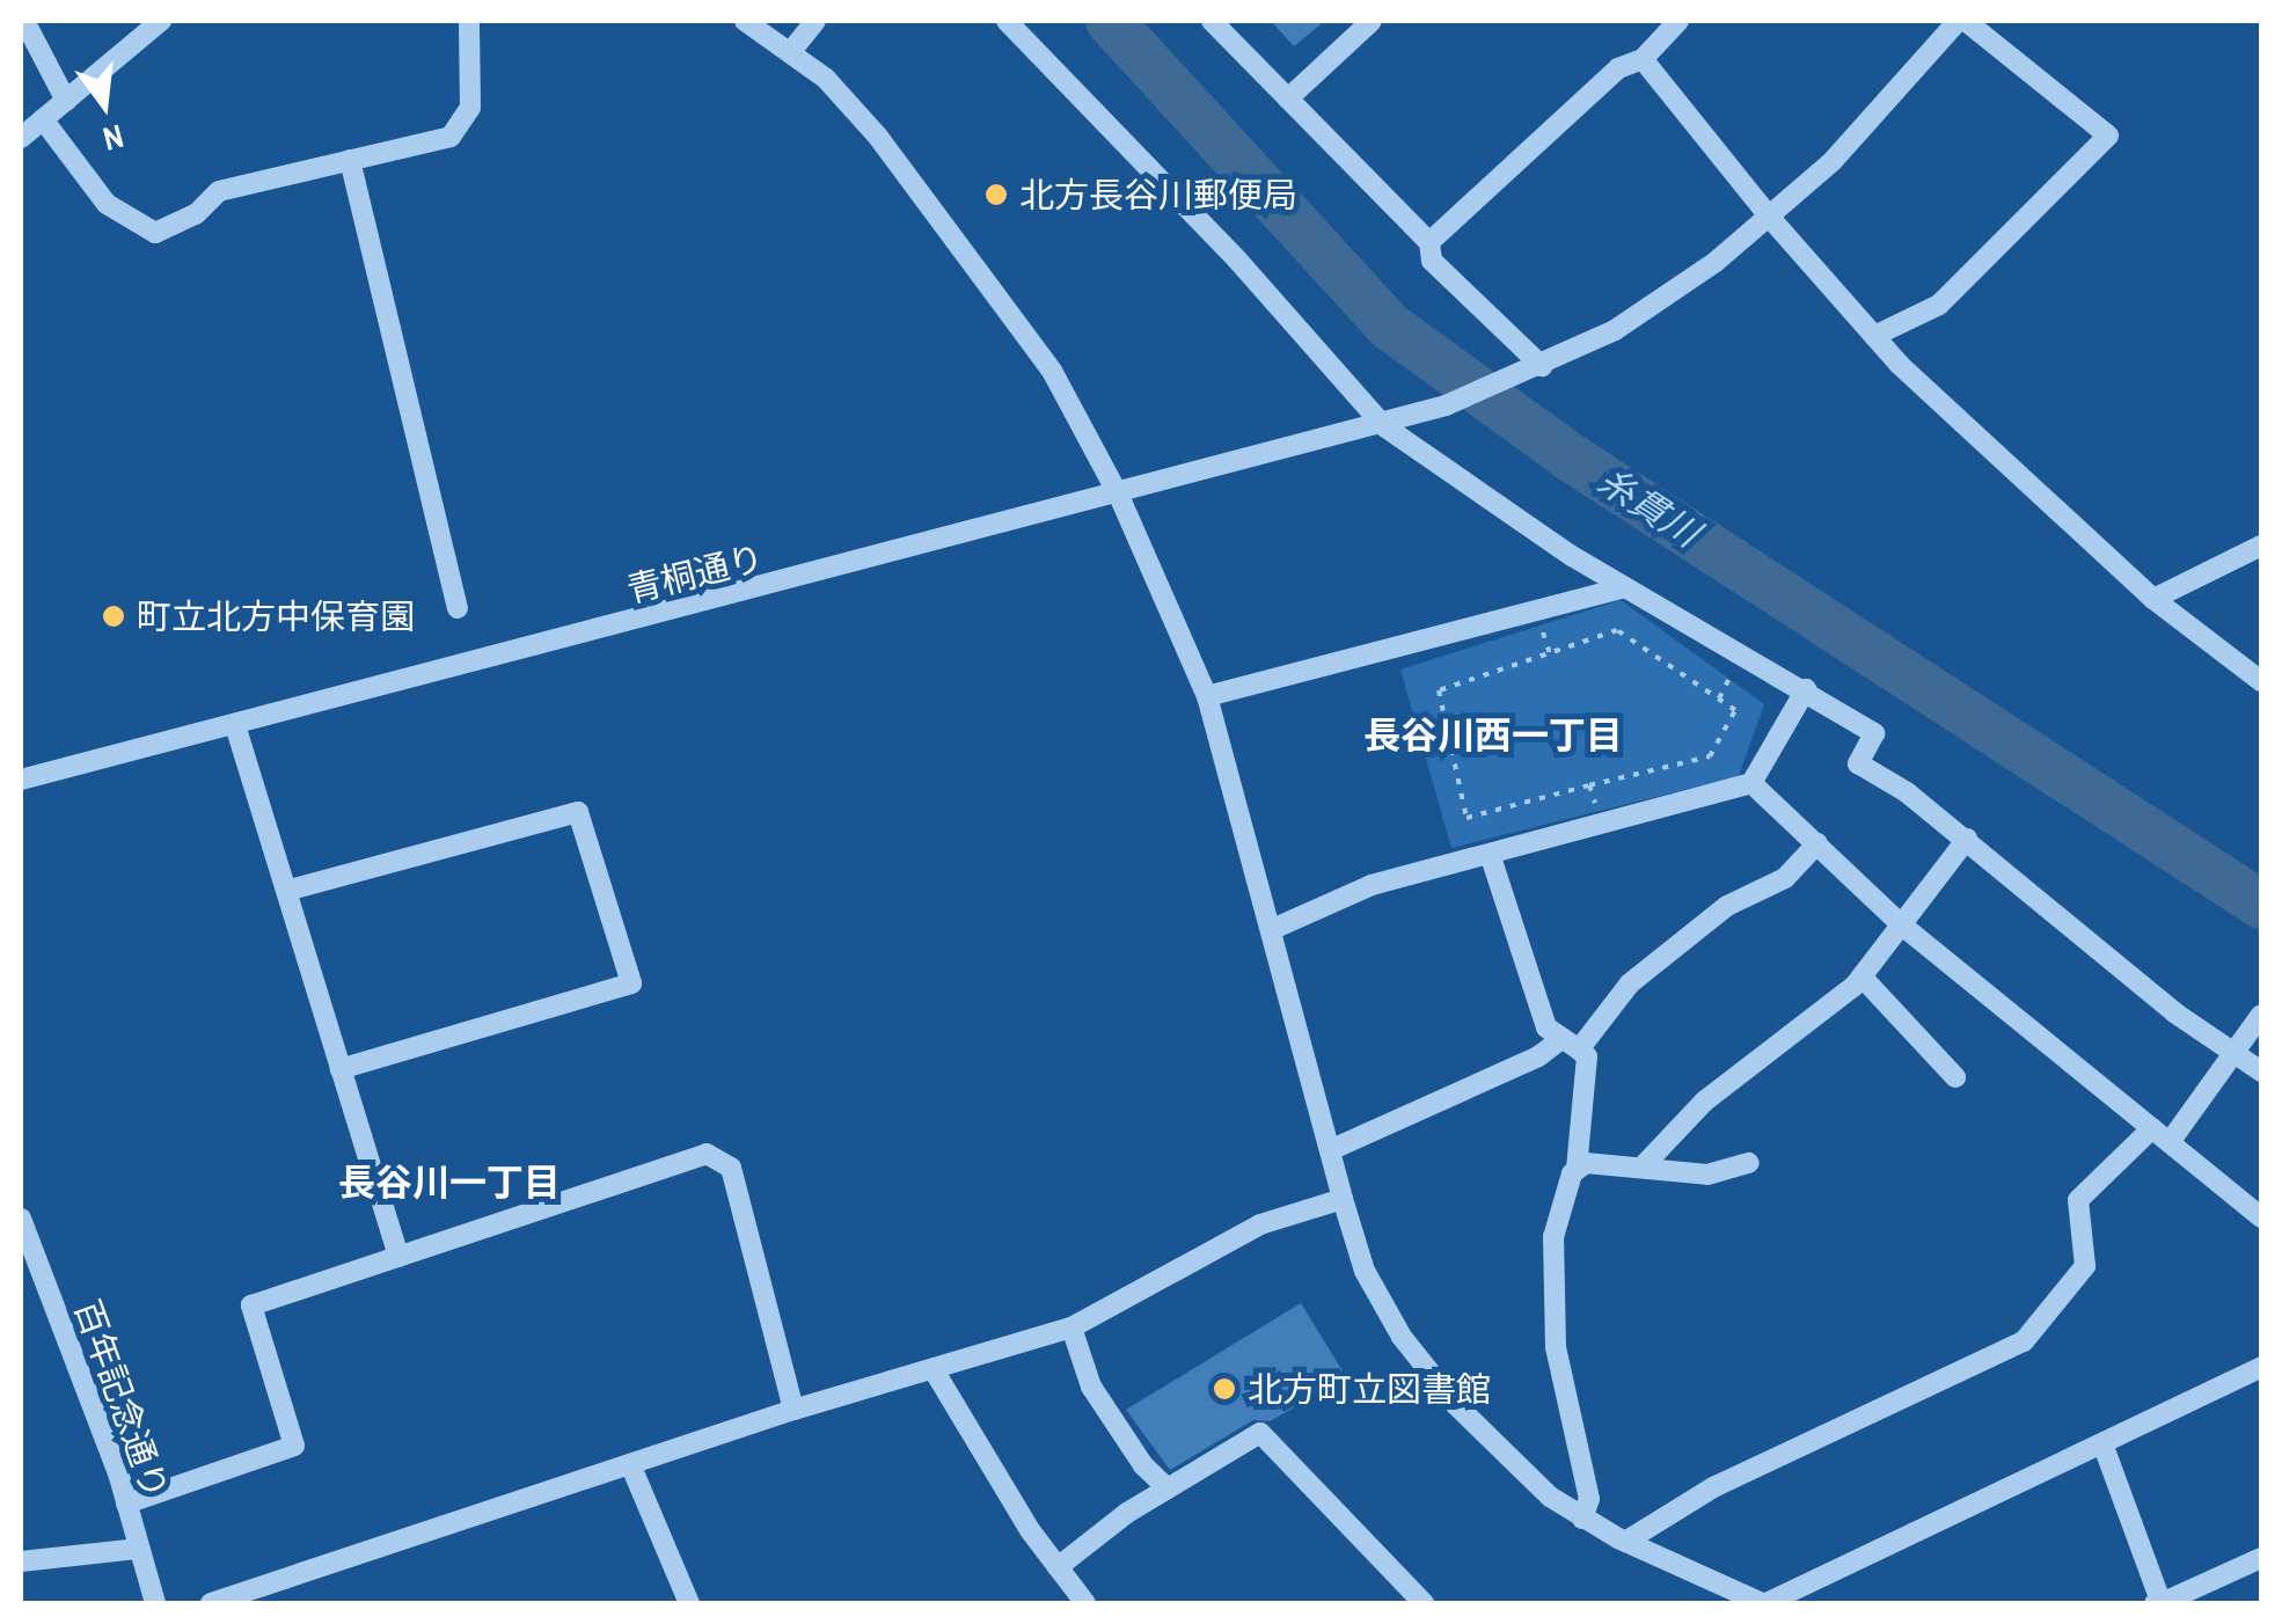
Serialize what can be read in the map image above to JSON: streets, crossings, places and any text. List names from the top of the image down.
{
  "streets": {
    "street": ["青桐通り", "百年記念通り"]
  },
  "districts": ["長谷川西一丁目", "長谷川一丁目"],
  "water": ["糸貫川"],
  "places": ["北方長谷川郵便局", "町立北方中保育園", "北方町立図書館"],
  "north": "bottom"
}
